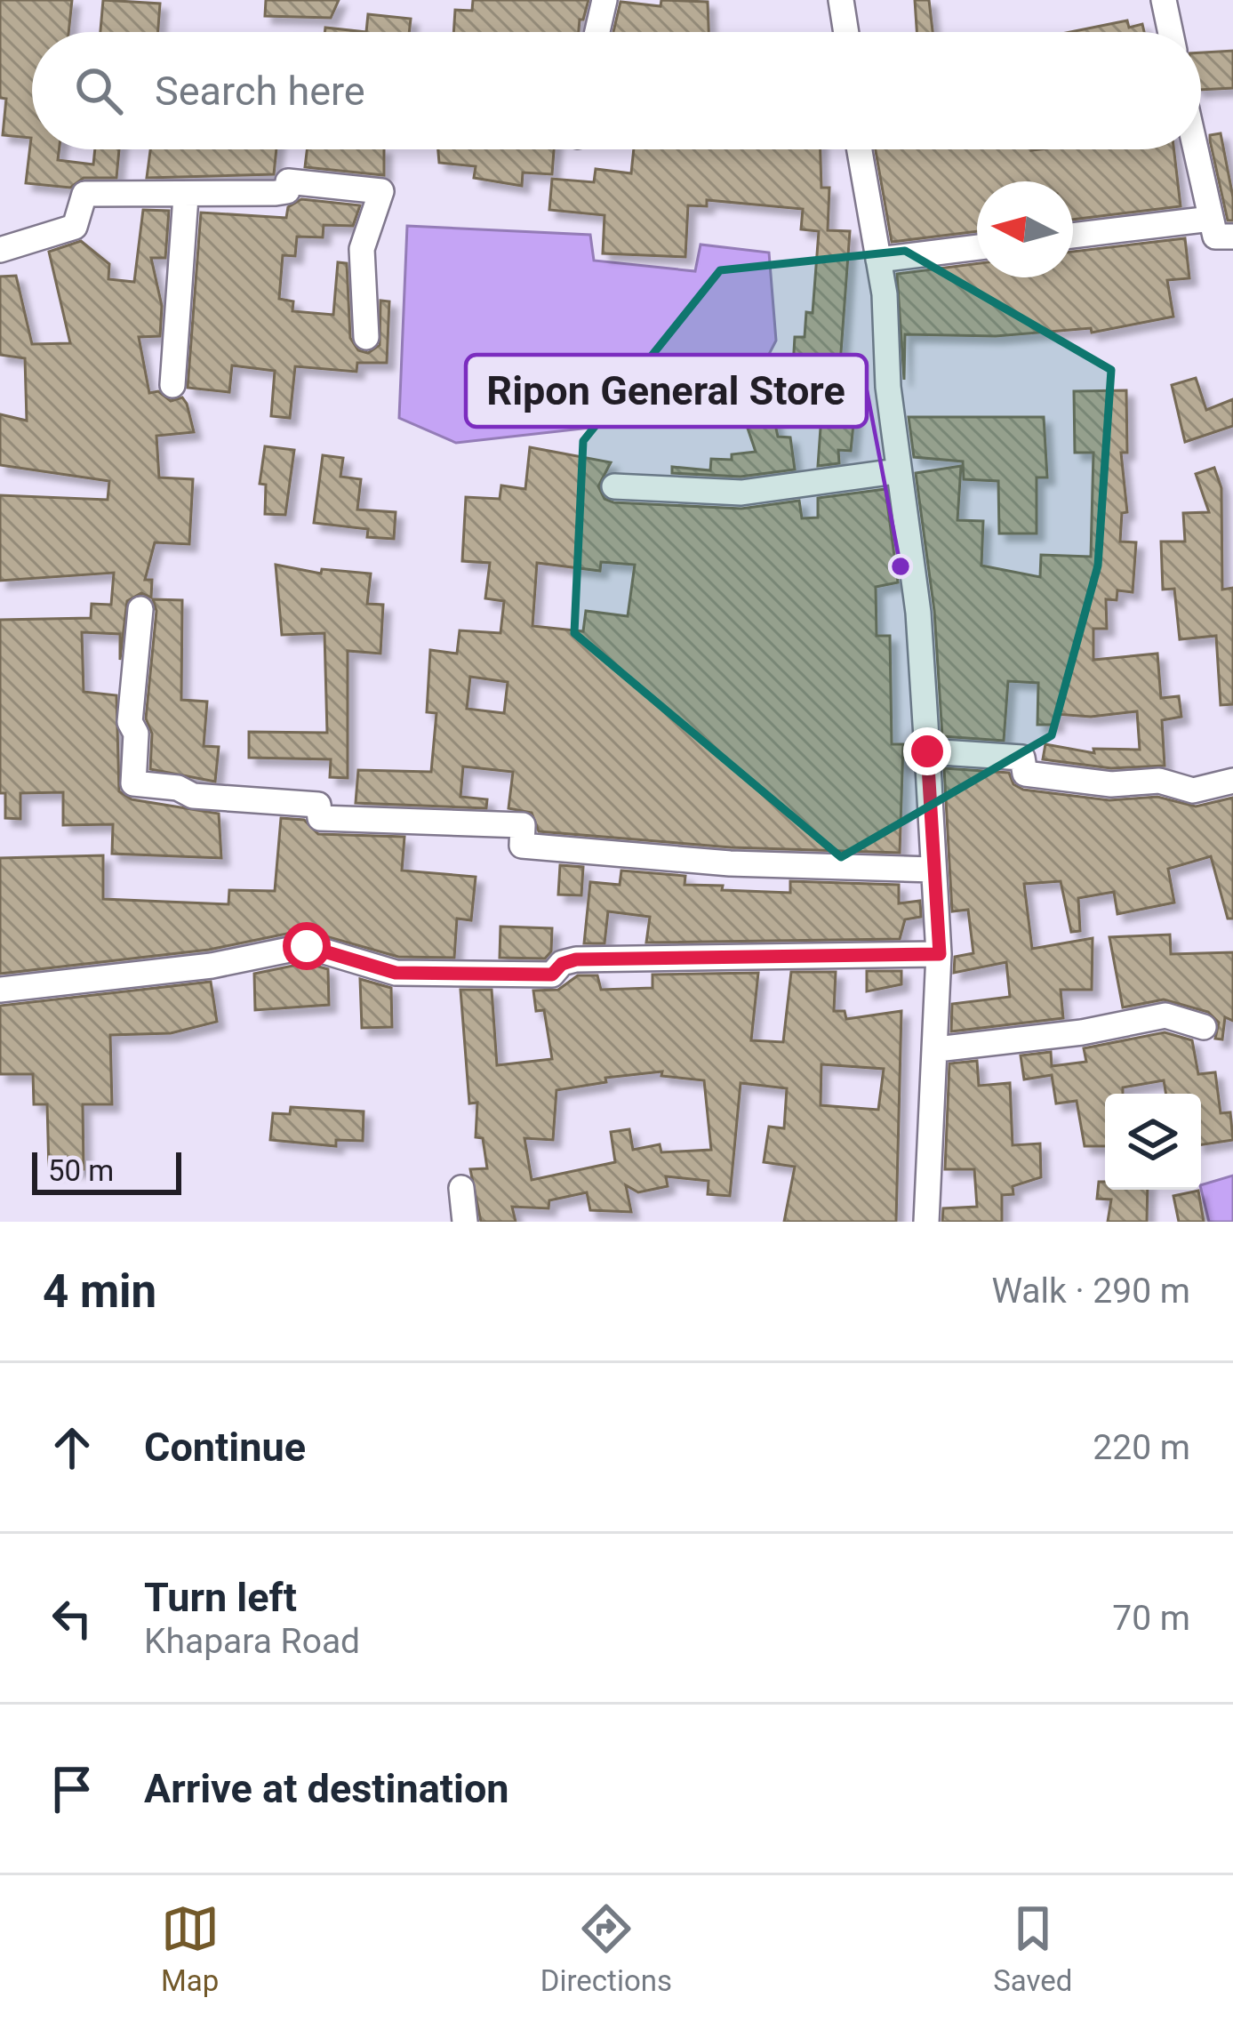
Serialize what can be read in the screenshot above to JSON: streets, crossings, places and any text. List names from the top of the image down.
{
  "places": ["Ripon General Store"],
  "scale_bar": "50 m",
  "north": "left",
  "page": {
    "search": "Search here",
    "scale": "50 m",
    "heading": ["4 min", "Walk · 290 m"],
    "list": [
      ["Continue", "220 m"],
      ["Turn left", "Khapara Road", "70 m"],
      "Arrive at destination"
    ],
    "nav": ["Map", "Directions", "Saved"]
  }
}
